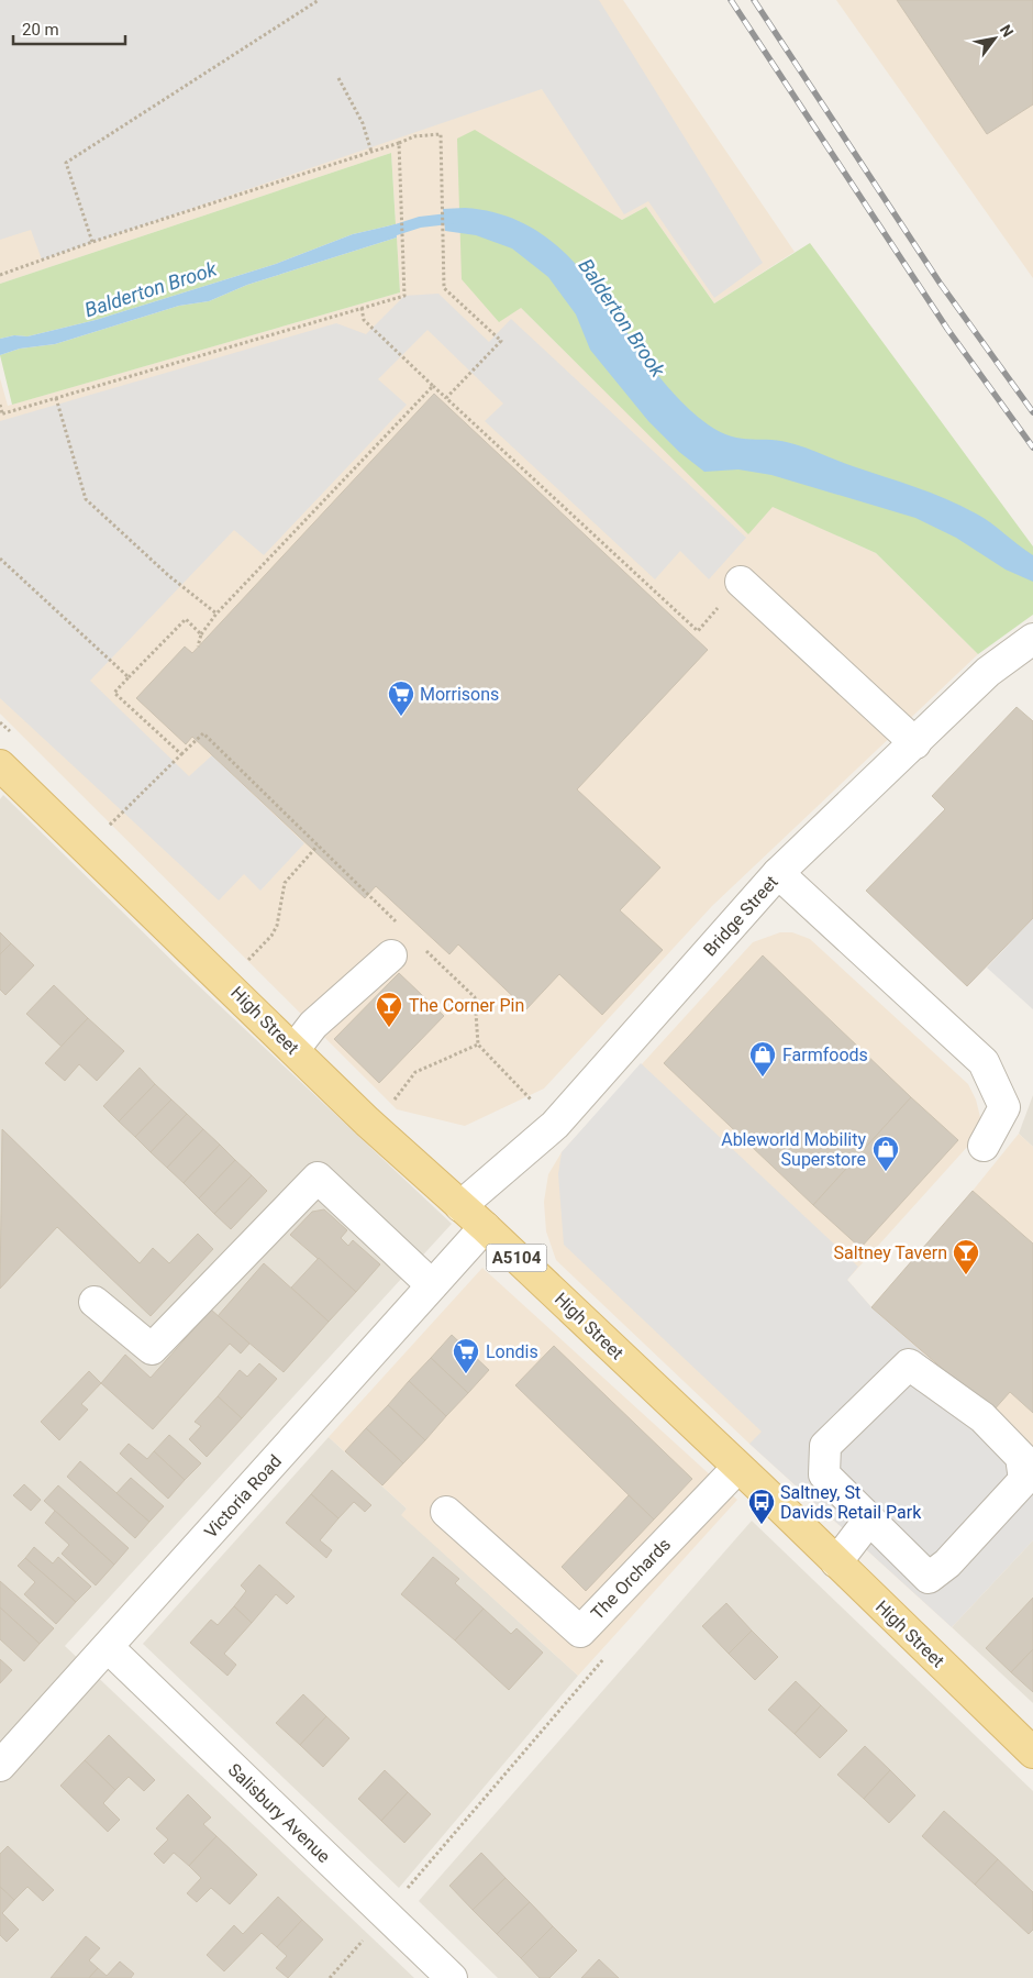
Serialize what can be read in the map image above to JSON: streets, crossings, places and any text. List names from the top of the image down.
{
  "streets": {
    "main road": ["High Street", "A5104"],
    "street": [
      "Bridge Street",
      "Victoria Road",
      "The Orchards",
      "Salisbury Avenue"
    ]
  },
  "crossings": [
    ["Bridge Street", "High Street"],
    ["High Street", "Victoria Road"],
    ["High Street", "The Orchards"],
    ["Victoria Road", "Salisbury Avenue"]
  ],
  "water": ["Balderton Brook"],
  "places": {
    "supermarket": ["Morrisons", "Londis"],
    "bar": ["The Corner Pin", "Saltney Tavern"],
    "shop": ["Farmfoods", "Ableworld Mobility Superstore"],
    "bus stop": ["Saltney, St Davids Retail Park"]
  },
  "scale_bar": "20 m",
  "north": "top right"
}
